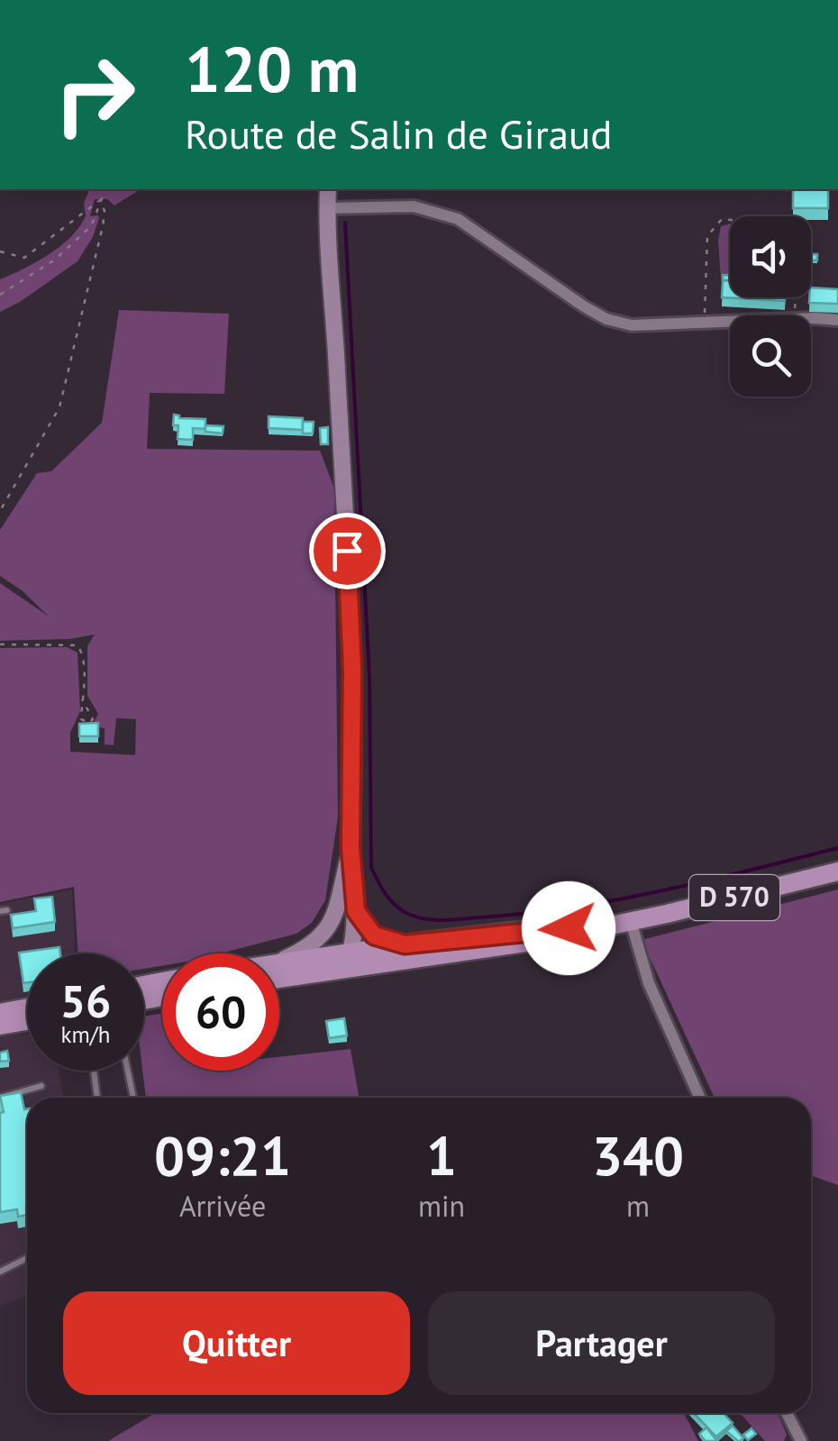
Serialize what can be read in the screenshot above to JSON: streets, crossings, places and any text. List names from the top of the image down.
{
  "streets": {
    "main road": ["D 570"]
  },
  "page": {
    "turn": ["120 m", "Route de Salin de Giraud"],
    "speed": "56 km/h",
    "limit": "60",
    "eta": [
      "09:21",
      "Arrivée",
      "1",
      "min",
      "340",
      "m"
    ],
    "buttons": ["Quitter", "Partager"]
  }
}
